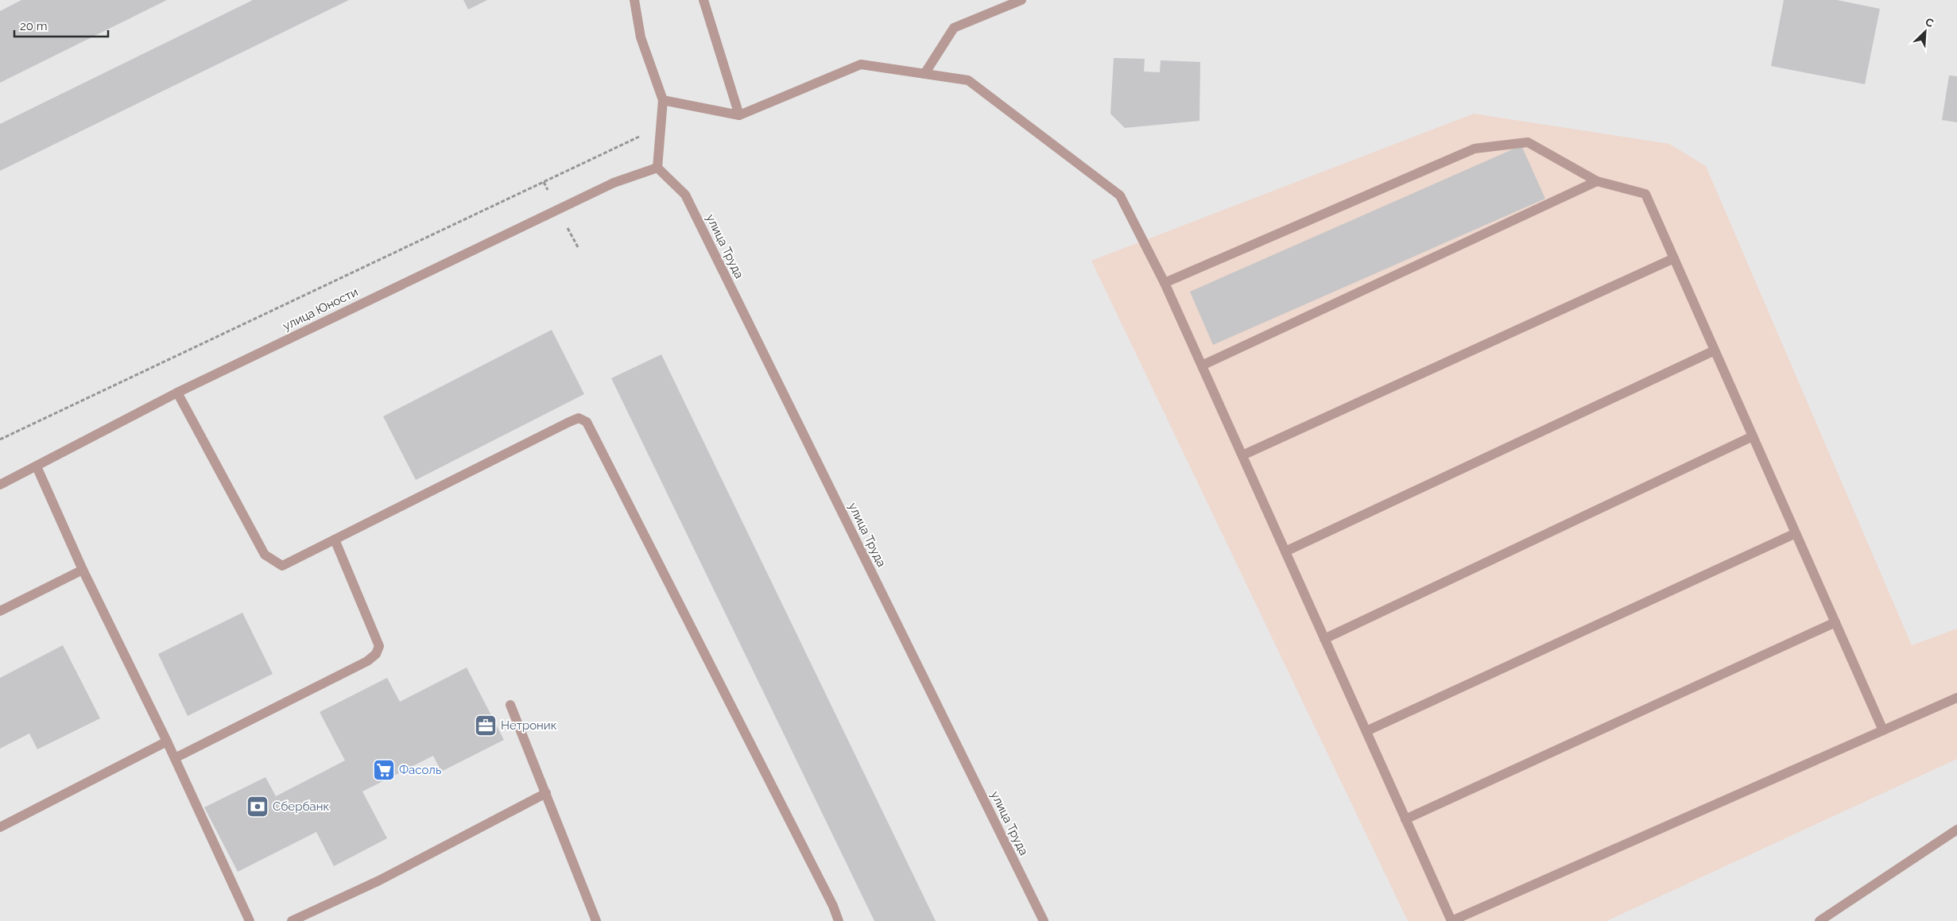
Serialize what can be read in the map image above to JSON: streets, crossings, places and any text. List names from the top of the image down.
{
  "streets": {
    "street": ["улица Труда", "улица Юности"]
  },
  "crossings": [
    ["улица Труда", "улица Юности"]
  ],
  "places": {
    "office": ["Нетроник"],
    "supermarket": ["Фасоль"],
    "bank": ["Сбербанк"]
  },
  "scale_bar": "20 m",
  "north": "top right"
}
